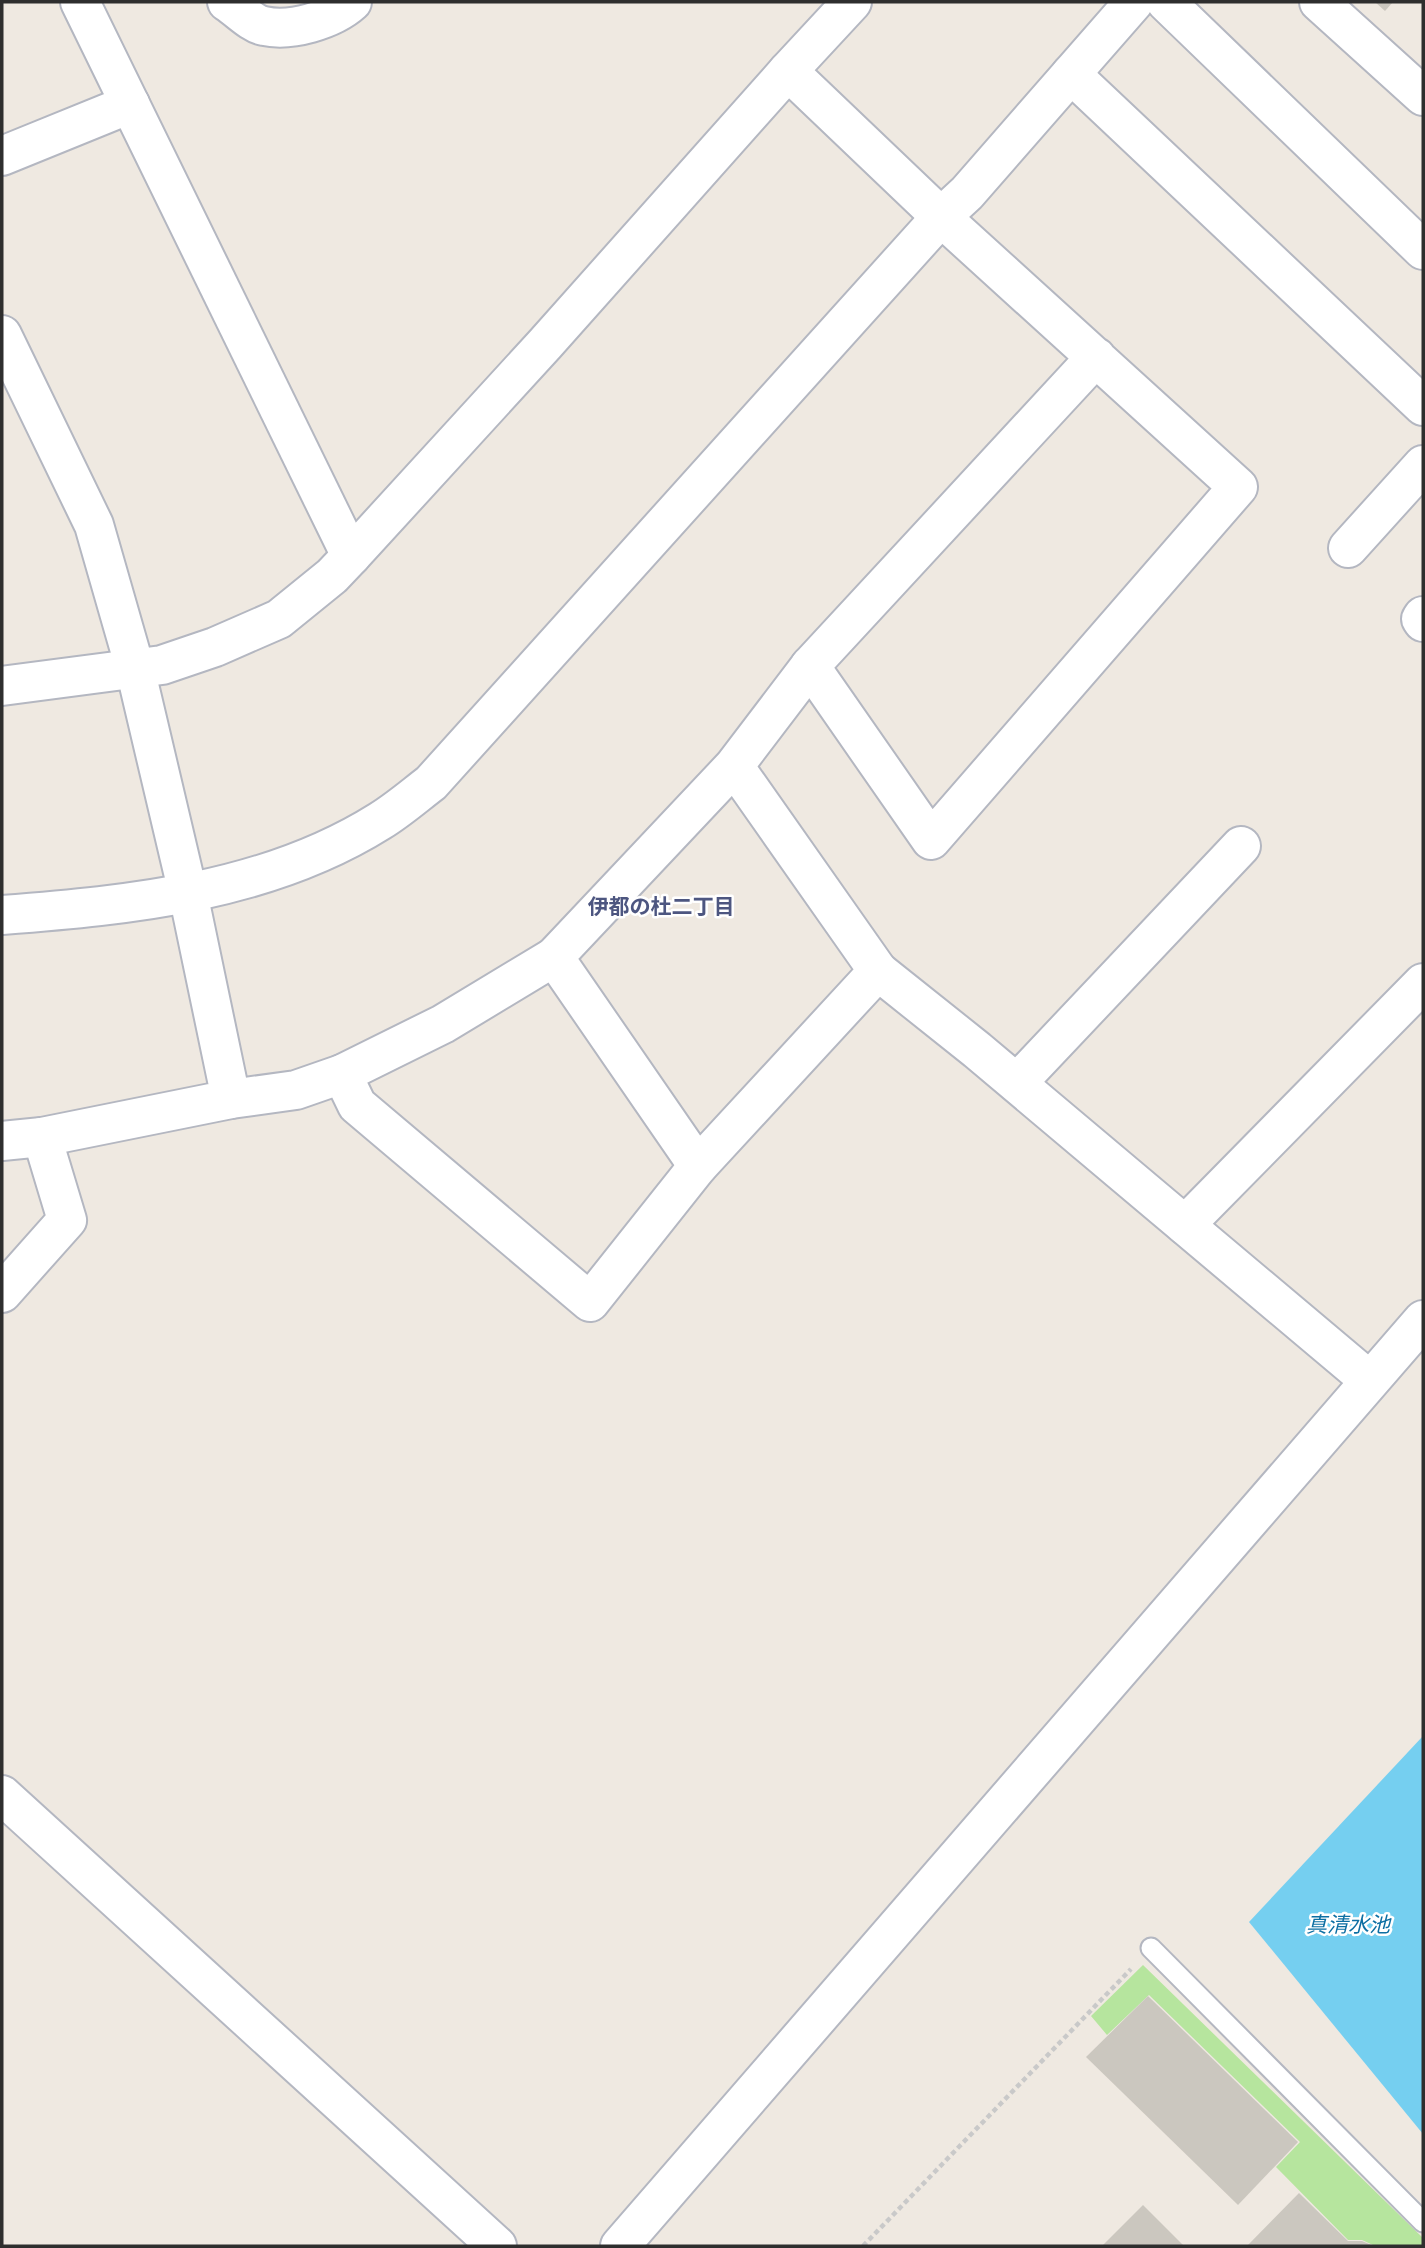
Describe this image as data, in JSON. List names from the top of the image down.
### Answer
{
  "districts": ["伊都の杜二丁目"],
  "water": ["真清水池"]
}
